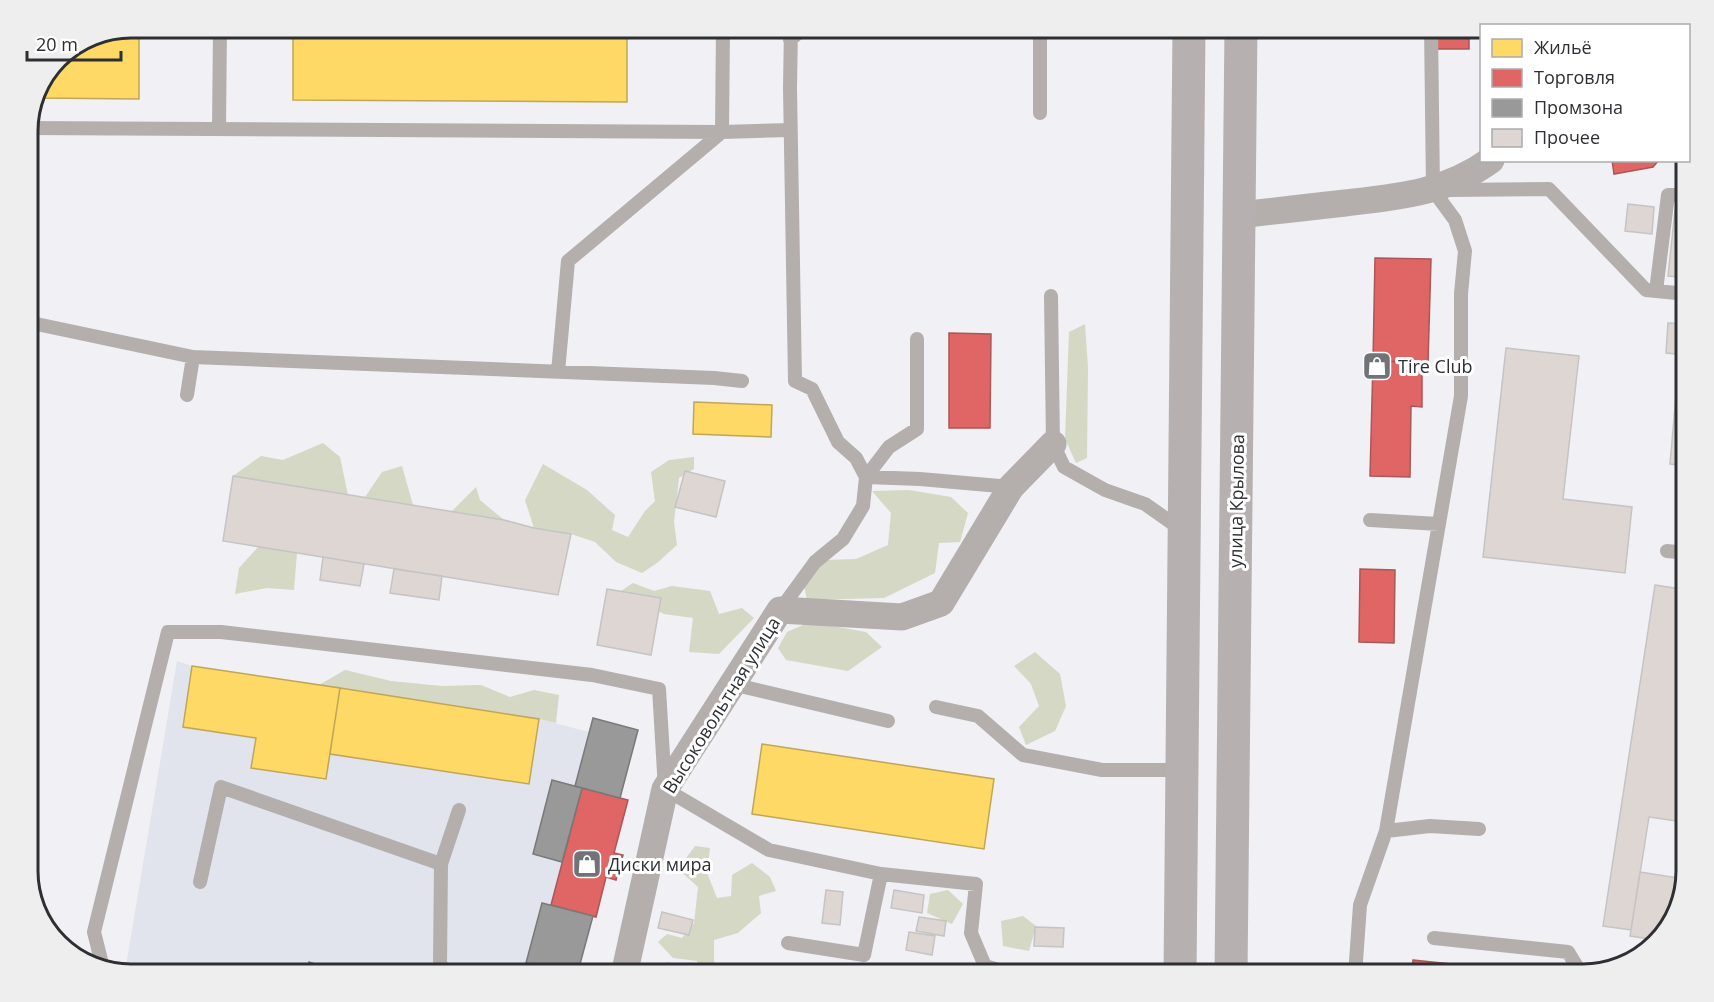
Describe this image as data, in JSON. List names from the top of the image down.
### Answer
{
  "streets": {
    "main road": ["улица Крылова"],
    "street": ["Высоковольтная улица"]
  },
  "places": {
    "shop": ["Tire Club", "Диски мира"]
  },
  "legend": [
    "Жильё",
    "Торговля",
    "Промзона",
    "Прочее"
  ],
  "scale_bar": "20 m"
}
